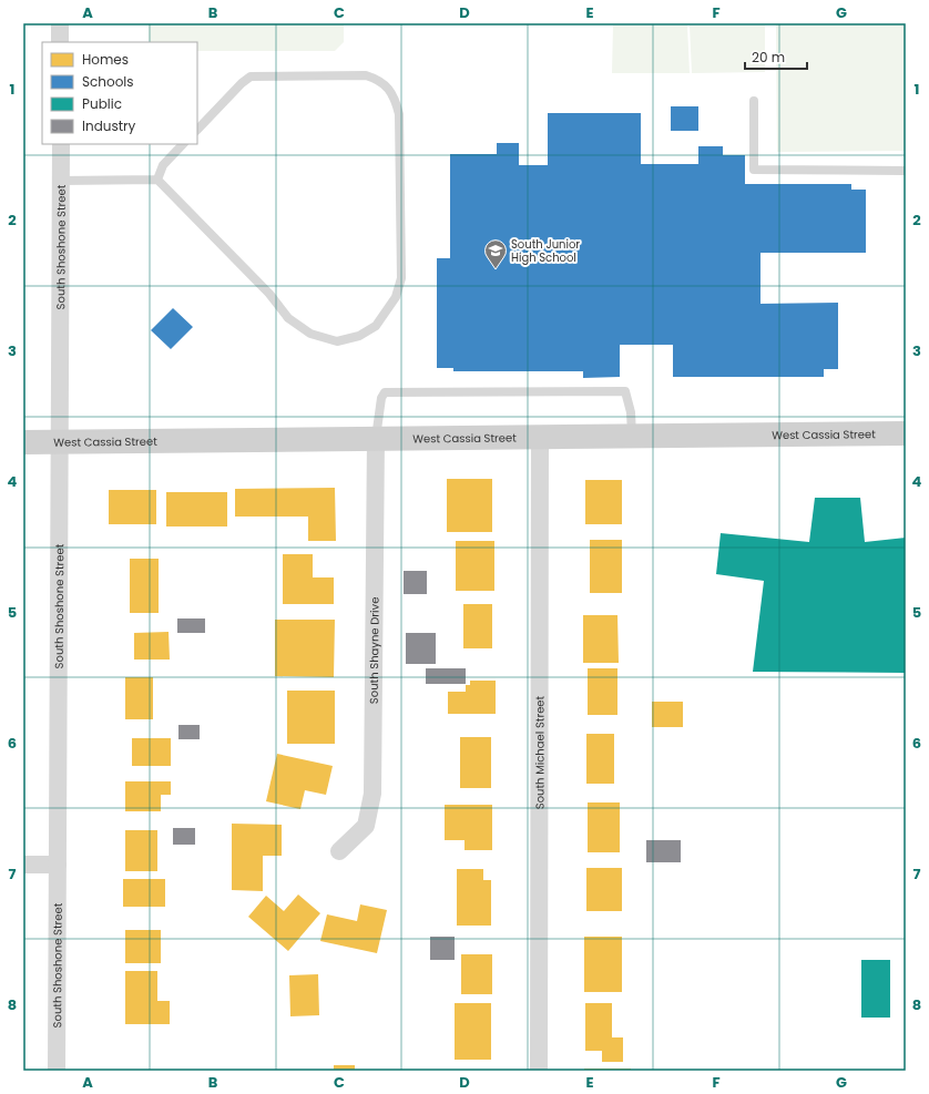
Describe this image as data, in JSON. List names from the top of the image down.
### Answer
{
  "streets": {
    "street": [
      "South Shoshone Street",
      "West Cassia Street",
      "South Shayne Drive",
      "South Michael Street"
    ]
  },
  "crossings": [
    ["South Shoshone Street", "West Cassia Street"],
    ["West Cassia Street", "South Shayne Drive"],
    ["West Cassia Street", "South Michael Street"]
  ],
  "places": {
    "school or university": ["South Junior High School"]
  },
  "legend": [
    "Homes",
    "Schools",
    "Public",
    "Industry"
  ],
  "scale_bar": "20 m",
  "grid": {
    "columns": [
      "A",
      "B",
      "C",
      "D",
      "E",
      "F",
      "G"
    ],
    "rows": [
      "1",
      "2",
      "3",
      "4",
      "5",
      "6",
      "7",
      "8"
    ]
  }
}
